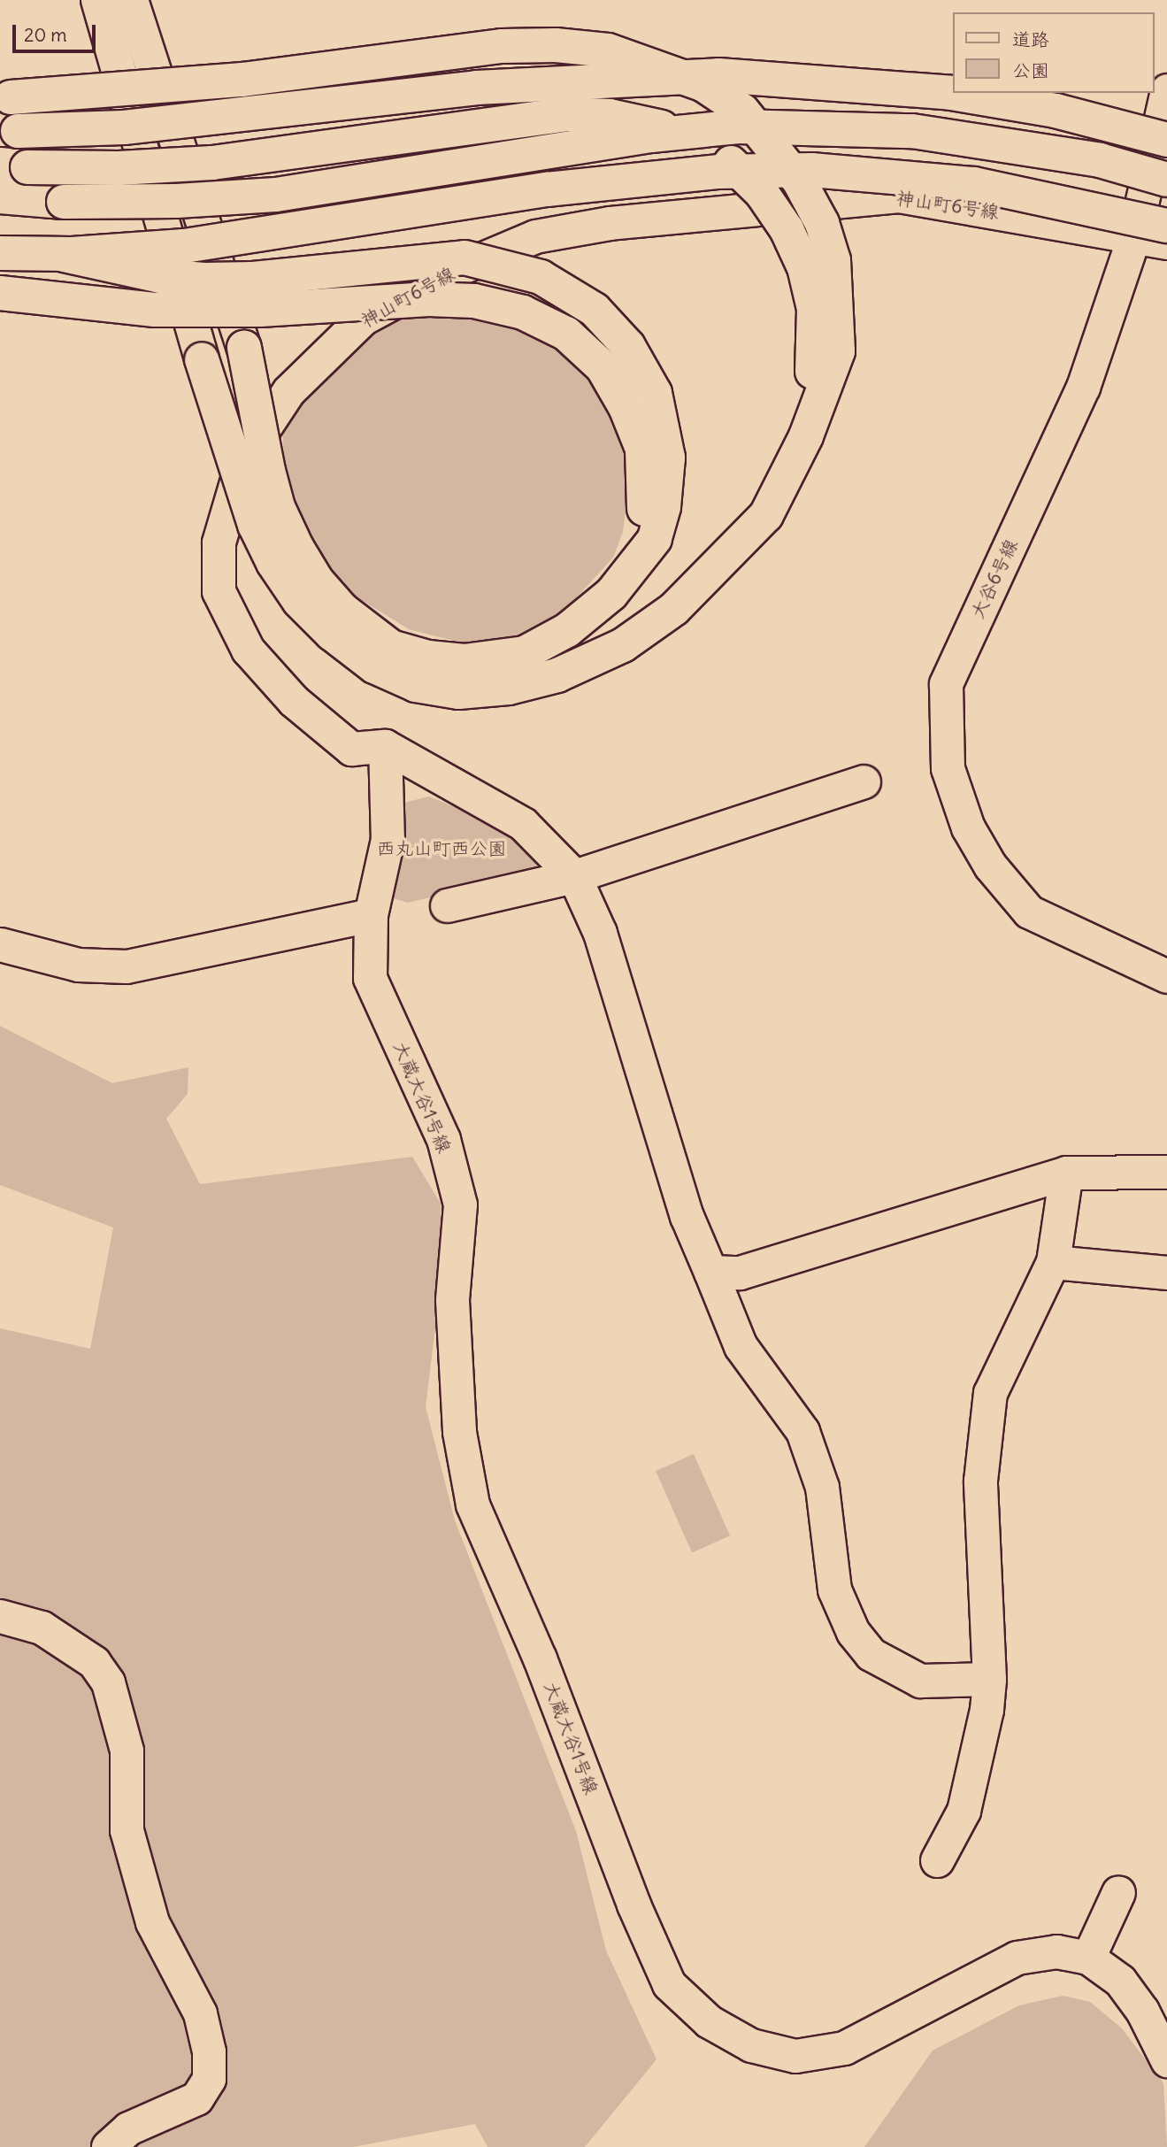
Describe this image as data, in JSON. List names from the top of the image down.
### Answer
{
  "streets": {
    "street": ["神山町6号線", "大谷6号線", "大蔵大谷1号線"]
  },
  "crossings": [
    ["神山町6号線", "大谷6号線"]
  ],
  "parks": ["西丸山町西公園"],
  "legend": ["道路", "公園"],
  "scale_bar": "20 m"
}
